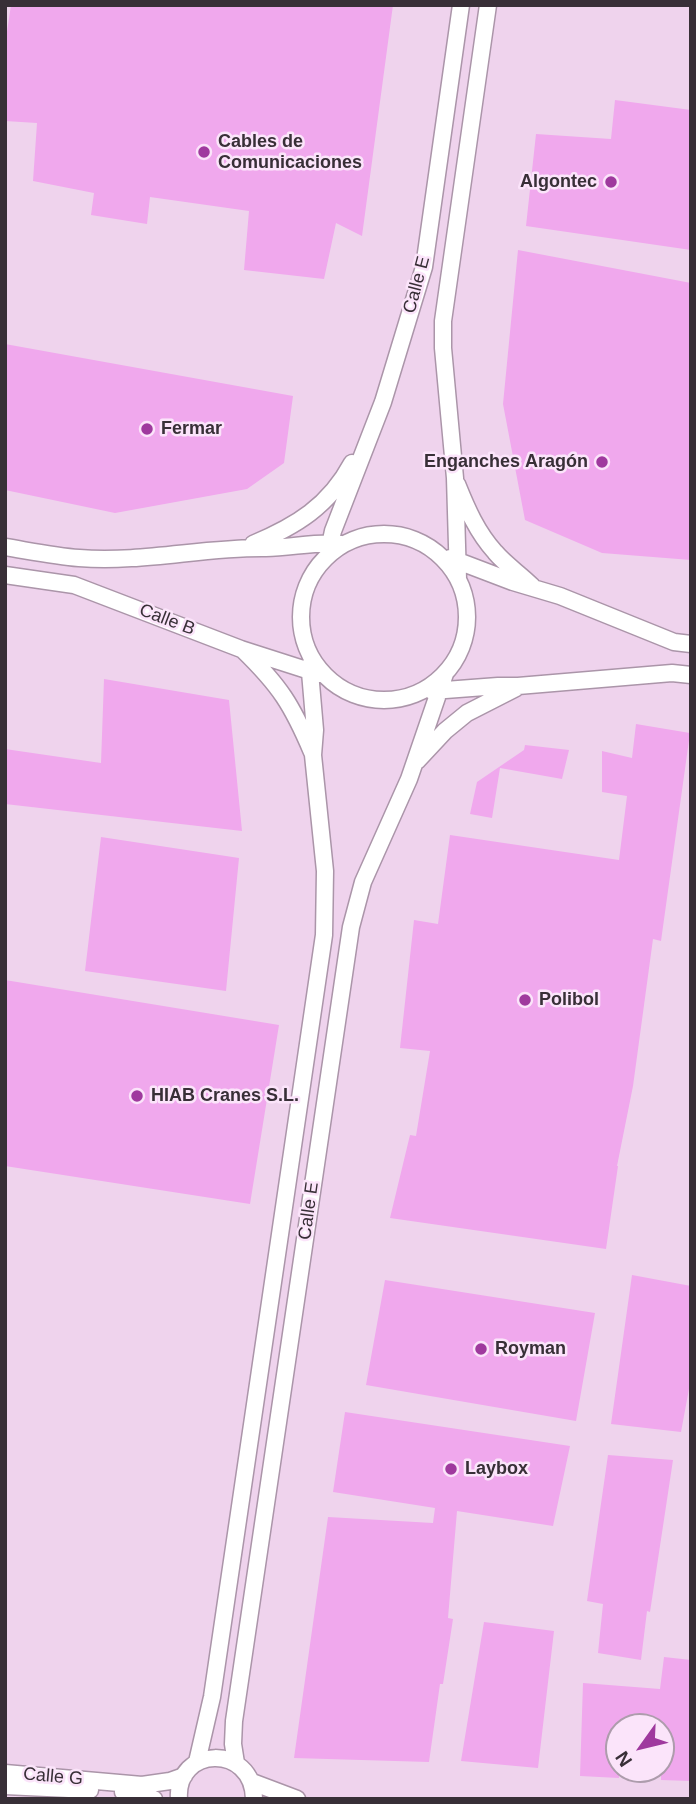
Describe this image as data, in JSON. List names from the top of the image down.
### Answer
{
  "streets": {
    "street": ["Calle E", "Calle B", "Calle G"]
  },
  "crossings": [
    ["Calle E", "Calle B"]
  ],
  "places": [
    "Cables de Comunicaciones",
    "Algontec",
    "Fermar",
    "Enganches Aragón",
    "Polibol",
    "HIAB Cranes S.L.",
    "Royman",
    "Laybox"
  ],
  "north": "bottom left"
}
